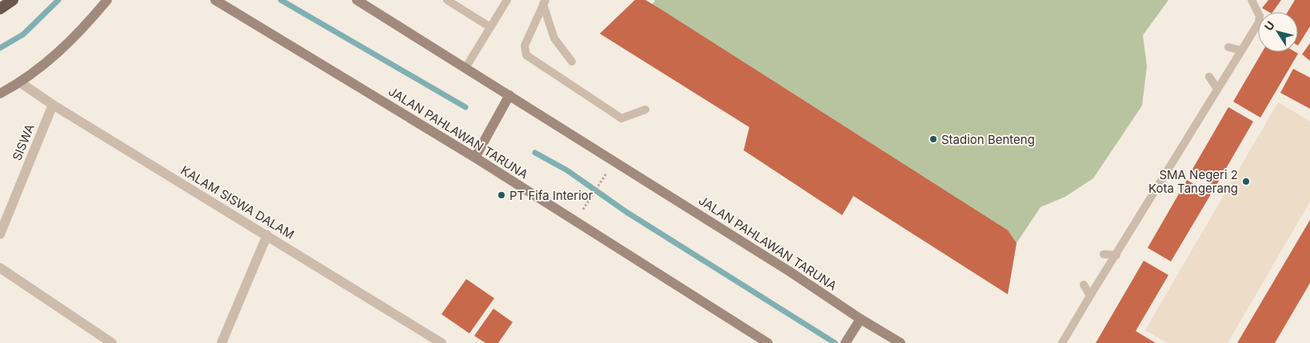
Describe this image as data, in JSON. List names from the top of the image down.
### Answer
{
  "streets": {
    "main road": ["JALAN PAHLAWAN TARUNA"],
    "street": ["SISWA", "KALAM SISWA DALAM"]
  },
  "crossings": [
    ["SISWA", "KALAM SISWA DALAM"]
  ],
  "places": ["Stadion Benteng", "SMA Negeri 2 Kota Tangerang", "PT Fifa Interior"],
  "north": "top left"
}
